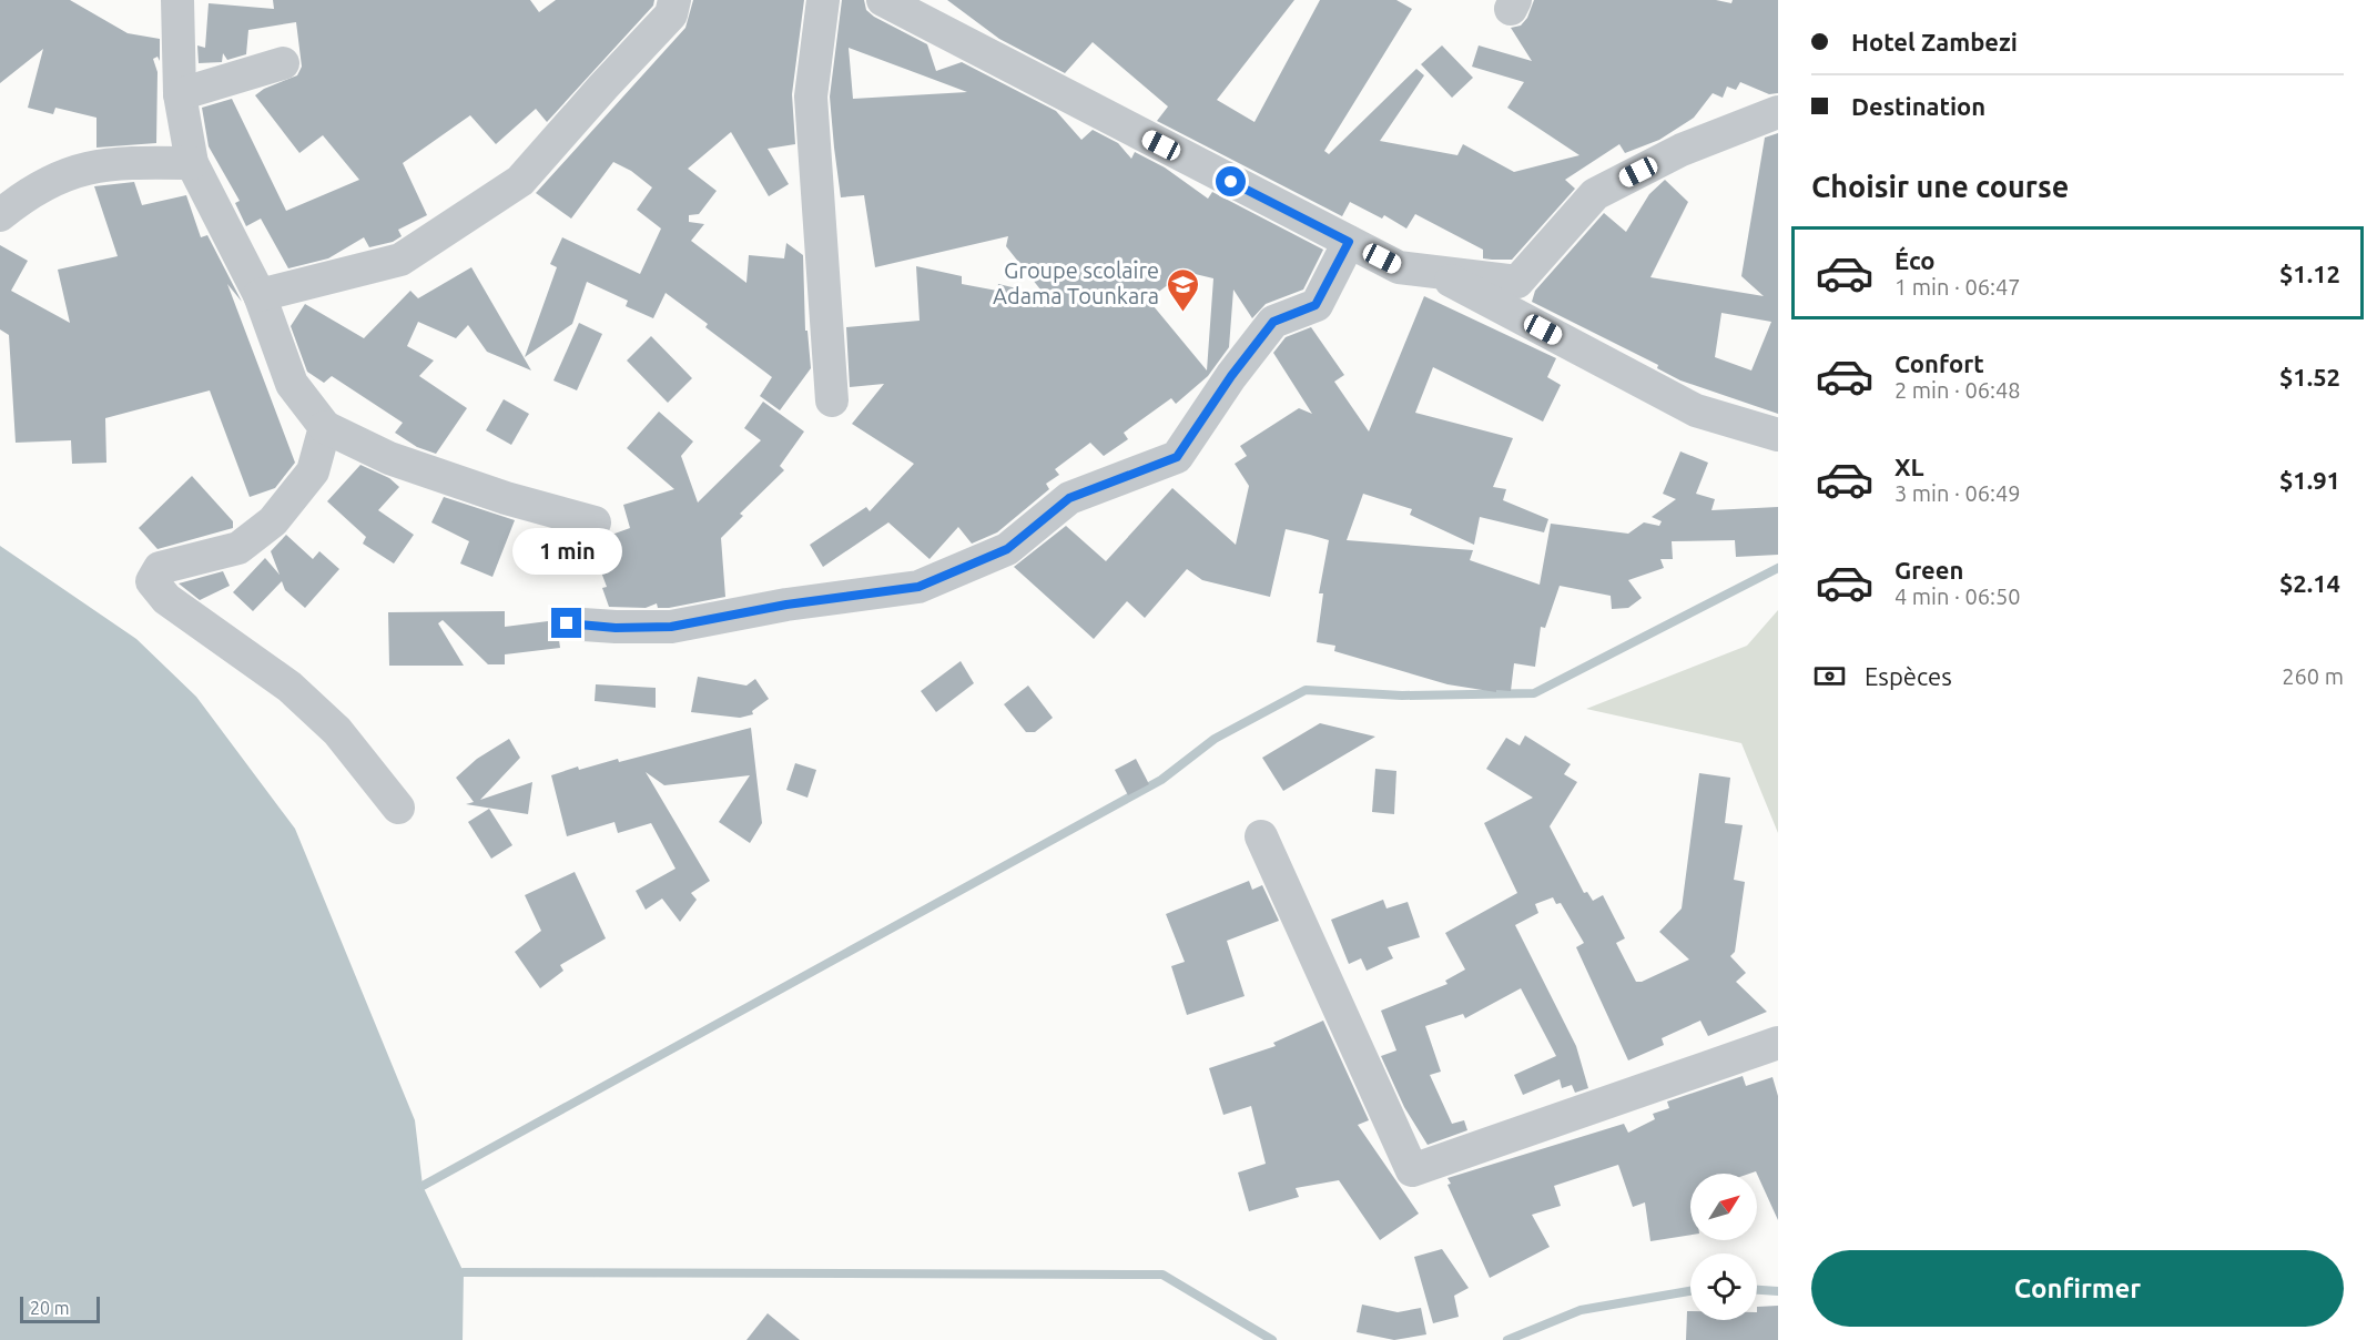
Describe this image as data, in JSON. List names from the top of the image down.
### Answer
{
  "places": {
    "school or university": ["Groupe scolaire Adama Tounkara"]
  },
  "scale_bar": "20 m",
  "north": "top right",
  "page": {
    "banner": ["Hotel Zambezi", "Destination"],
    "heading": "Choisir une course",
    "list": [
      {
        "name": "Éco",
        "note": "1 min · 06:47",
        "value": "$1.12"
      },
      {
        "name": "Confort",
        "note": "2 min · 06:48",
        "value": "$1.52"
      },
      {
        "name": "XL",
        "note": "3 min · 06:49",
        "value": "$1.91"
      },
      {
        "name": "Green",
        "note": "4 min · 06:50",
        "value": "$2.14"
      }
    ],
    "bubble": "1 min",
    "pay": ["Espèces", "260 m"],
    "buttons": "Confirmer",
    "scale": "20 m"
  }
}
